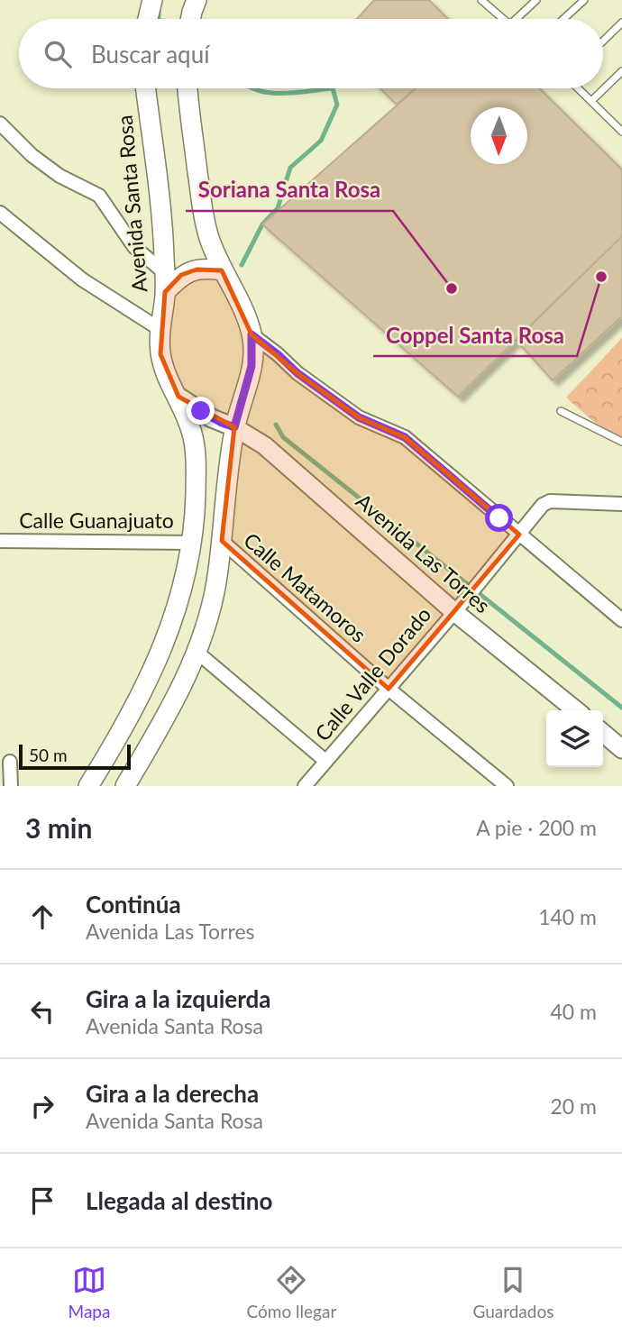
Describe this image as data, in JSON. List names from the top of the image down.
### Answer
{
  "streets": {
    "main road": ["Avenida Santa Rosa"],
    "street": [
      "Calle Guanajuato",
      "Avenida Las Torres",
      "Calle Matamoros",
      "Calle Valle Dorado"
    ]
  },
  "crossings": [
    ["Avenida Santa Rosa", "Calle Guanajuato"],
    ["Avenida Las Torres", "Calle Valle Dorado"],
    ["Calle Matamoros", "Calle Valle Dorado"]
  ],
  "places": ["Coppel Santa Rosa", "Soriana Santa Rosa"],
  "scale_bar": "50 m",
  "north": "bottom",
  "page": {
    "search": "Buscar aquí",
    "scale": "50 m",
    "heading": ["3 min", "A pie · 200 m"],
    "list": [
      ["Continúa", "Avenida Las Torres", "140 m"],
      ["Gira a la izquierda", "Avenida Santa Rosa", "40 m"],
      ["Gira a la derecha", "Avenida Santa Rosa", "20 m"],
      "Llegada al destino"
    ],
    "nav": ["Mapa", "Cómo llegar", "Guardados"]
  }
}
